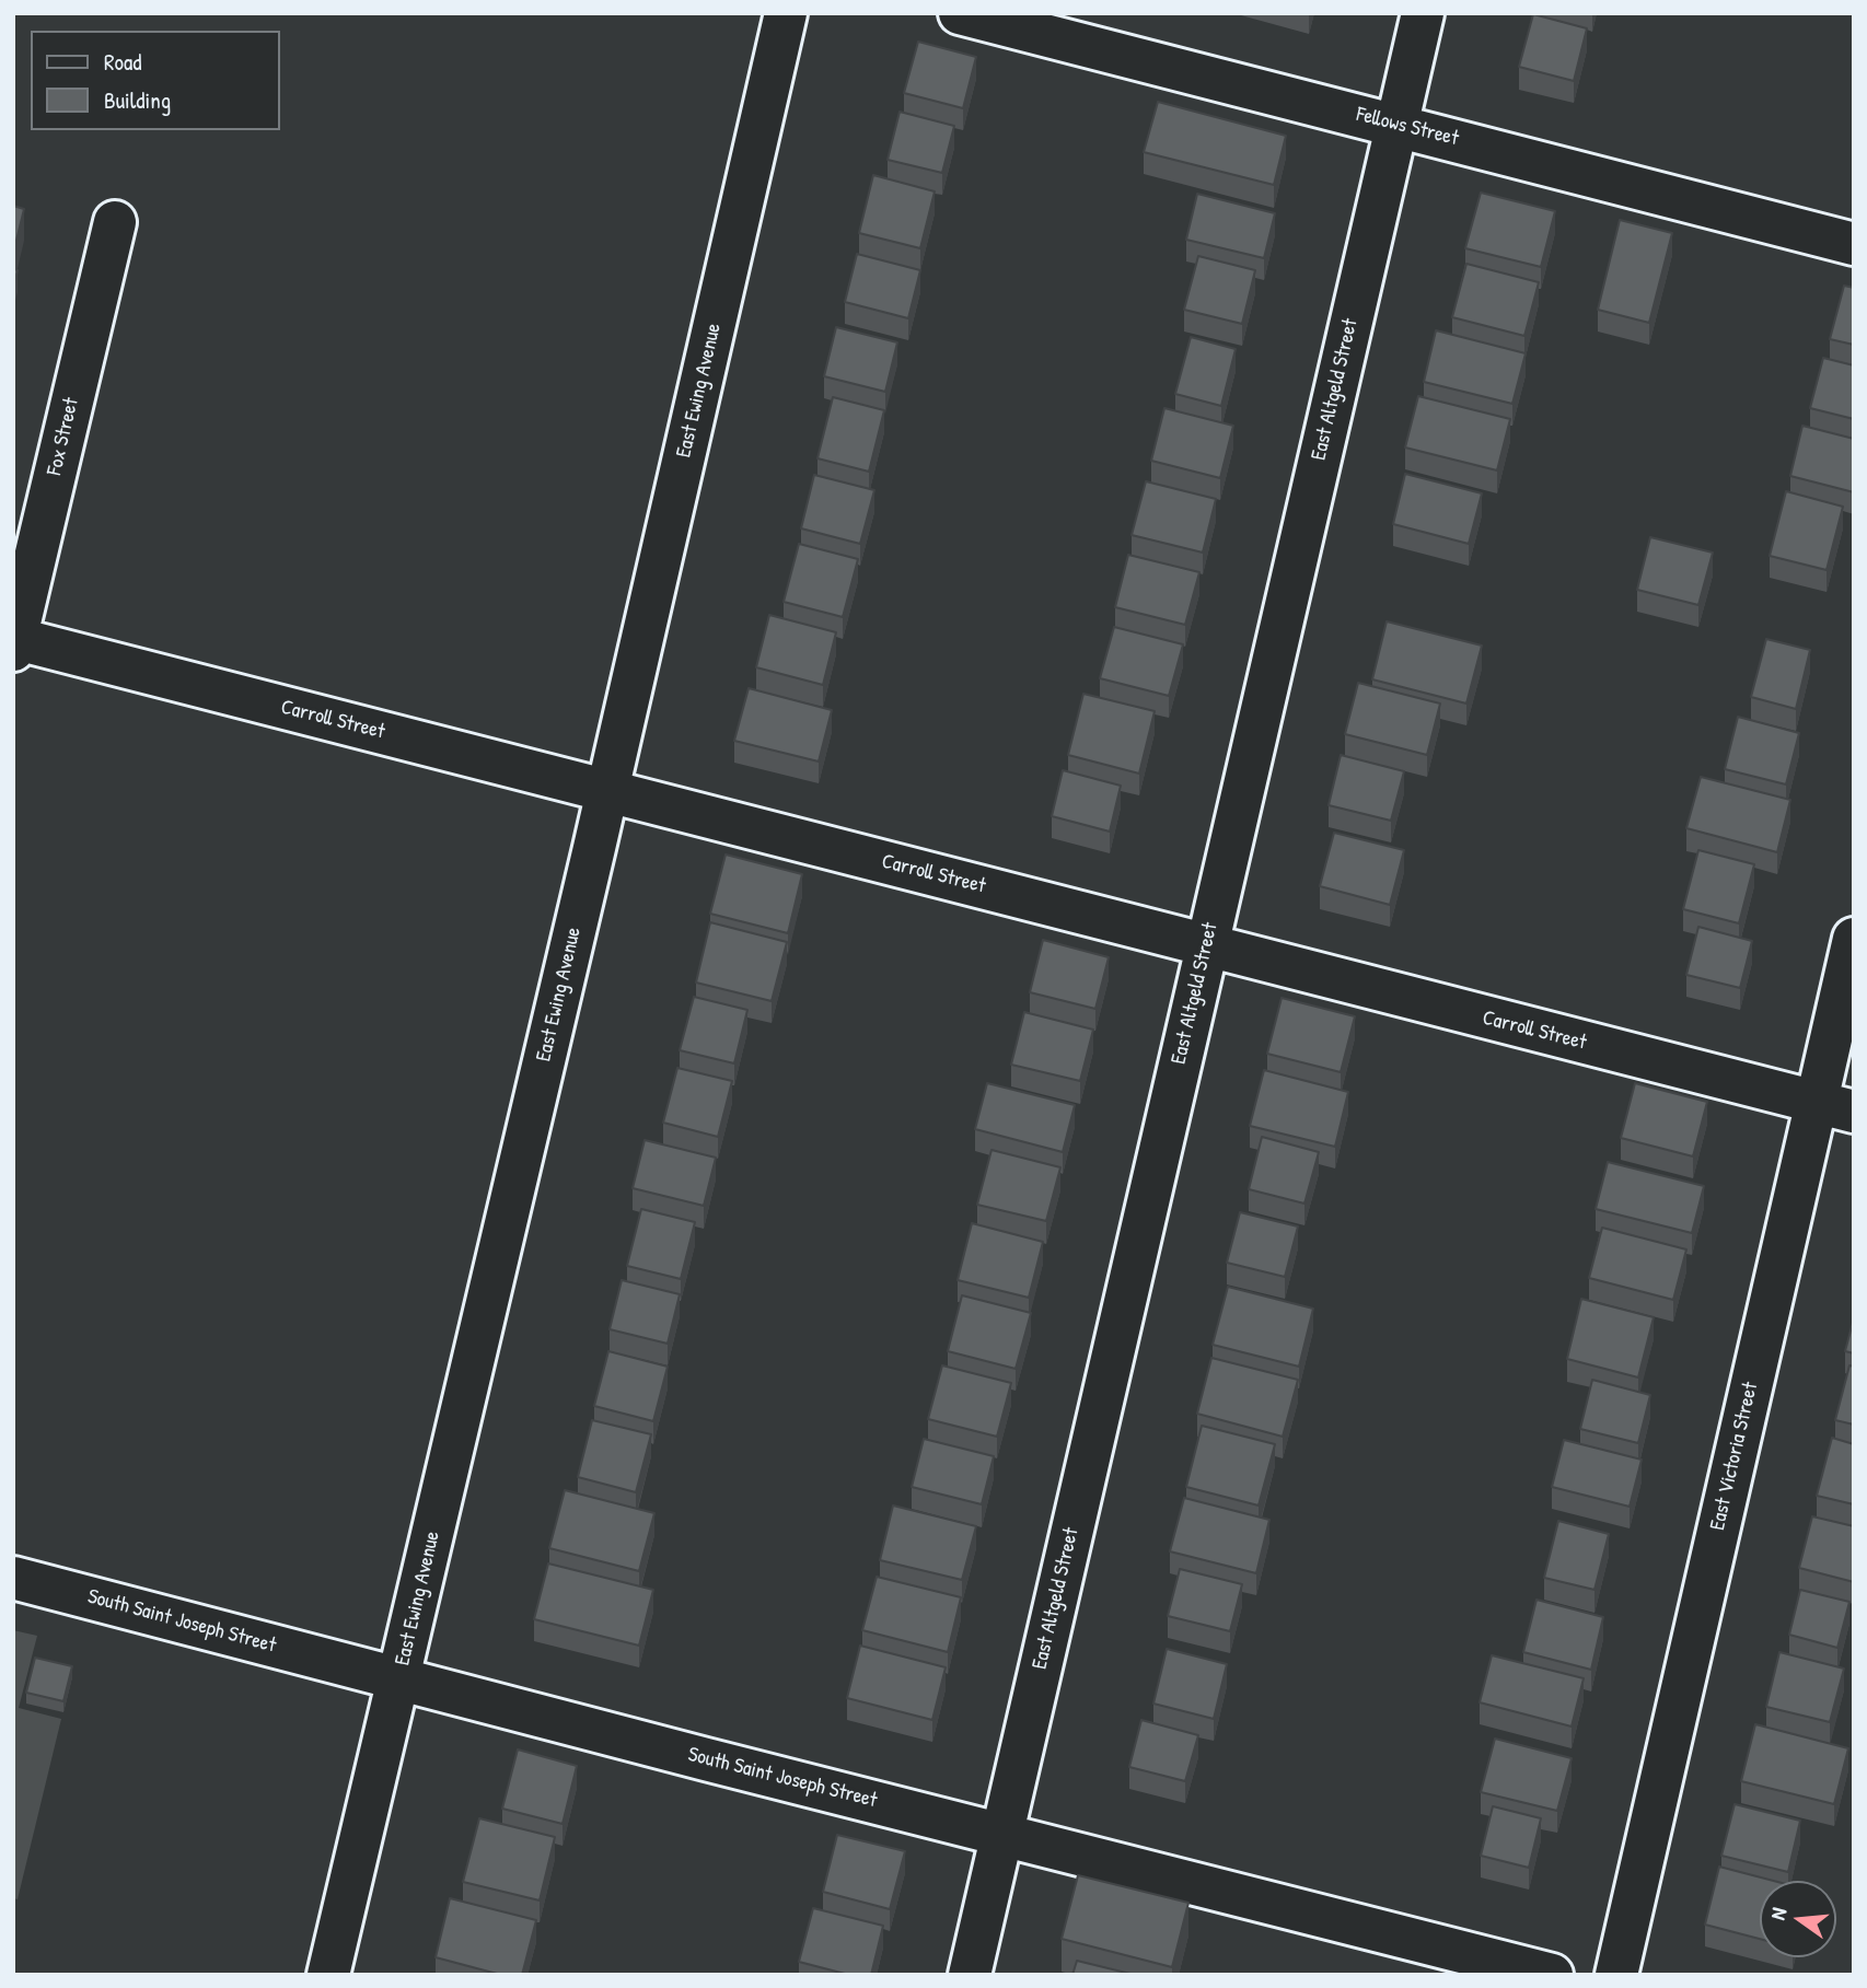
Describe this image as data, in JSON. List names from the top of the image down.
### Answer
{
  "streets": {
    "street": [
      "Fellows Street",
      "East Altgeld Street",
      "East Ewing Avenue",
      "Fox Street",
      "Carroll Street",
      "East Victoria Street",
      "South Saint Joseph Street"
    ]
  },
  "crossings": [
    ["Fellows Street", "East Altgeld Street"],
    ["East Altgeld Street", "Carroll Street"],
    ["East Altgeld Street", "South Saint Joseph Street"],
    ["East Ewing Avenue", "Carroll Street"],
    ["East Ewing Avenue", "South Saint Joseph Street"],
    ["Fox Street", "Carroll Street"],
    ["Carroll Street", "East Victoria Street"]
  ],
  "legend": ["Road", "Building"],
  "north": "left"
}
